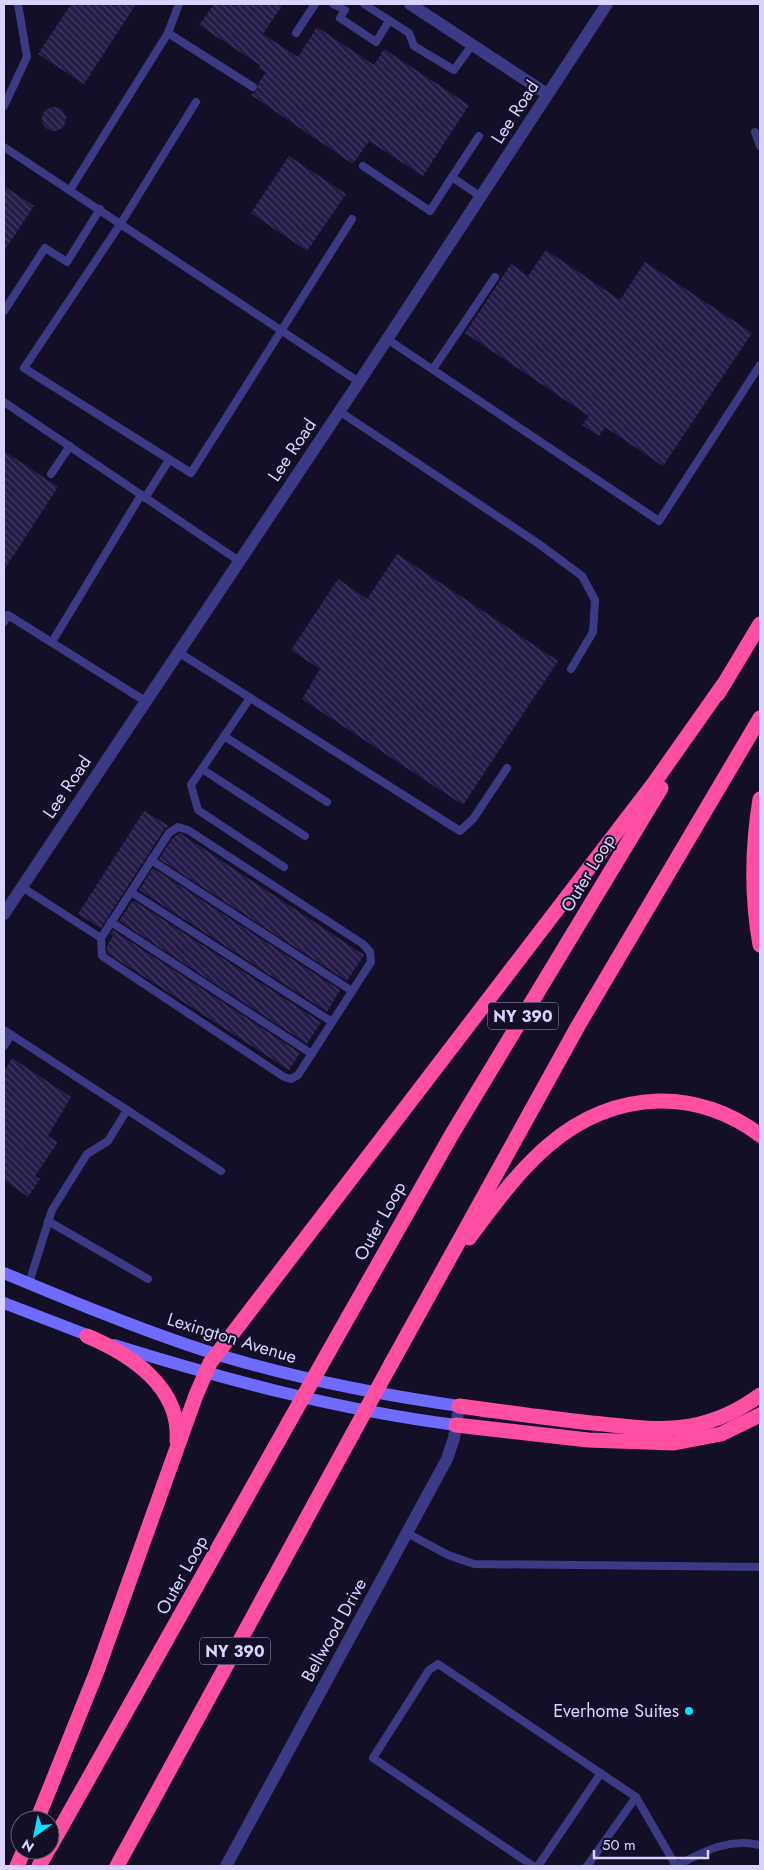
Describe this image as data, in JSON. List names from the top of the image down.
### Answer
{
  "streets": {
    "highway": ["Outer Loop", "NY 390"],
    "main road": ["Lexington Avenue"],
    "street": ["Lee Road", "Bellwood Drive"]
  },
  "crossings": [
    ["Lexington Avenue", "Bellwood Drive"]
  ],
  "places": ["Everhome Suites"],
  "scale_bar": "50 m",
  "north": "bottom left"
}
